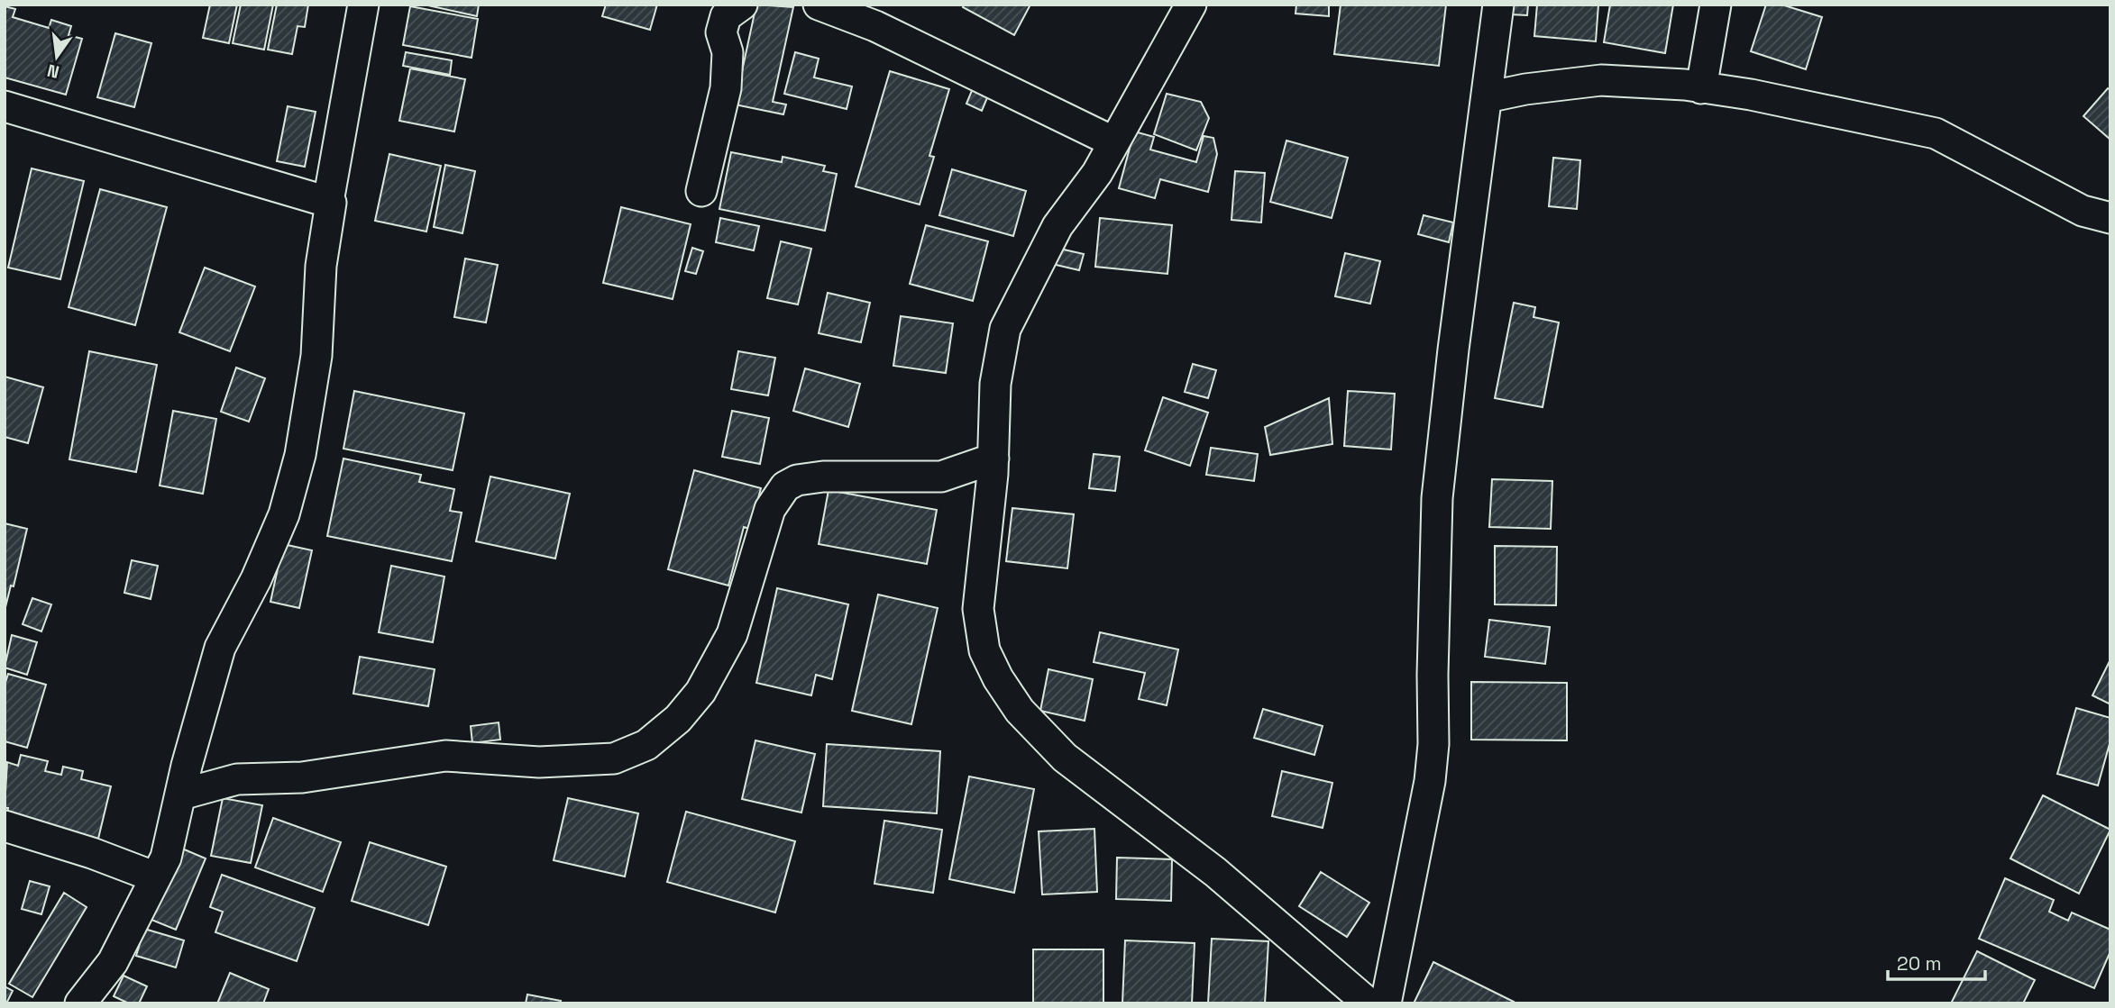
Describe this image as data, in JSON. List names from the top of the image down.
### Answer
{
  "scale_bar": "20 m",
  "north": "bottom"
}
